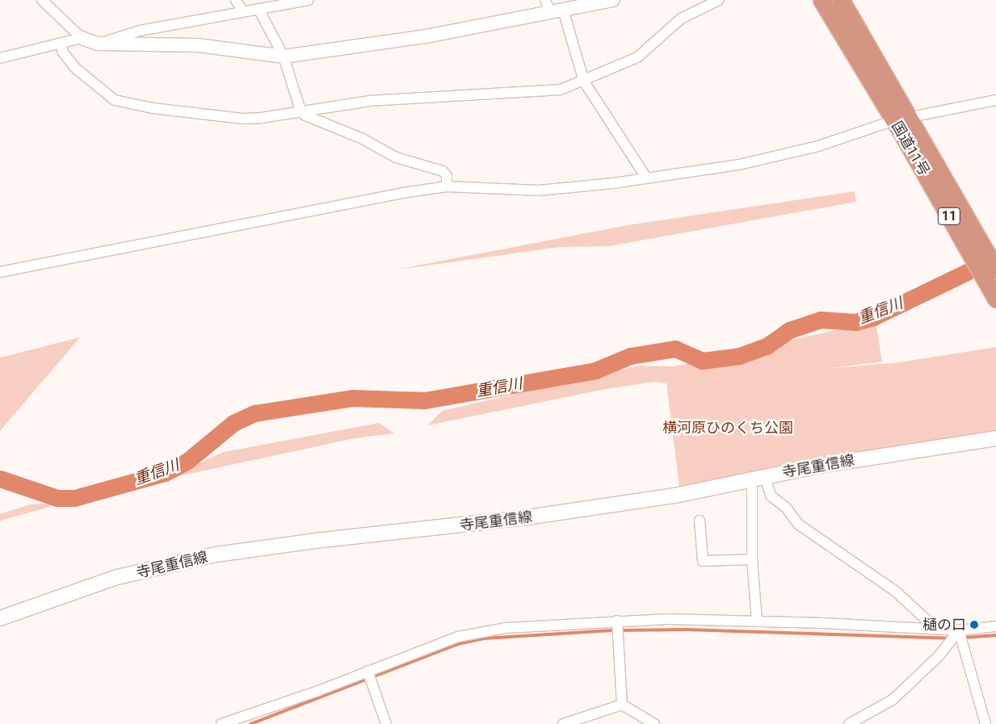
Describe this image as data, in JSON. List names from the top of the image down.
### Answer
{
  "streets": {
    "highway": ["国道11号", "11"],
    "main road": ["寺尾重信線"]
  },
  "water": ["重信川"],
  "parks": ["横河原ひのくち公園"],
  "places": ["樋の口"]
}
